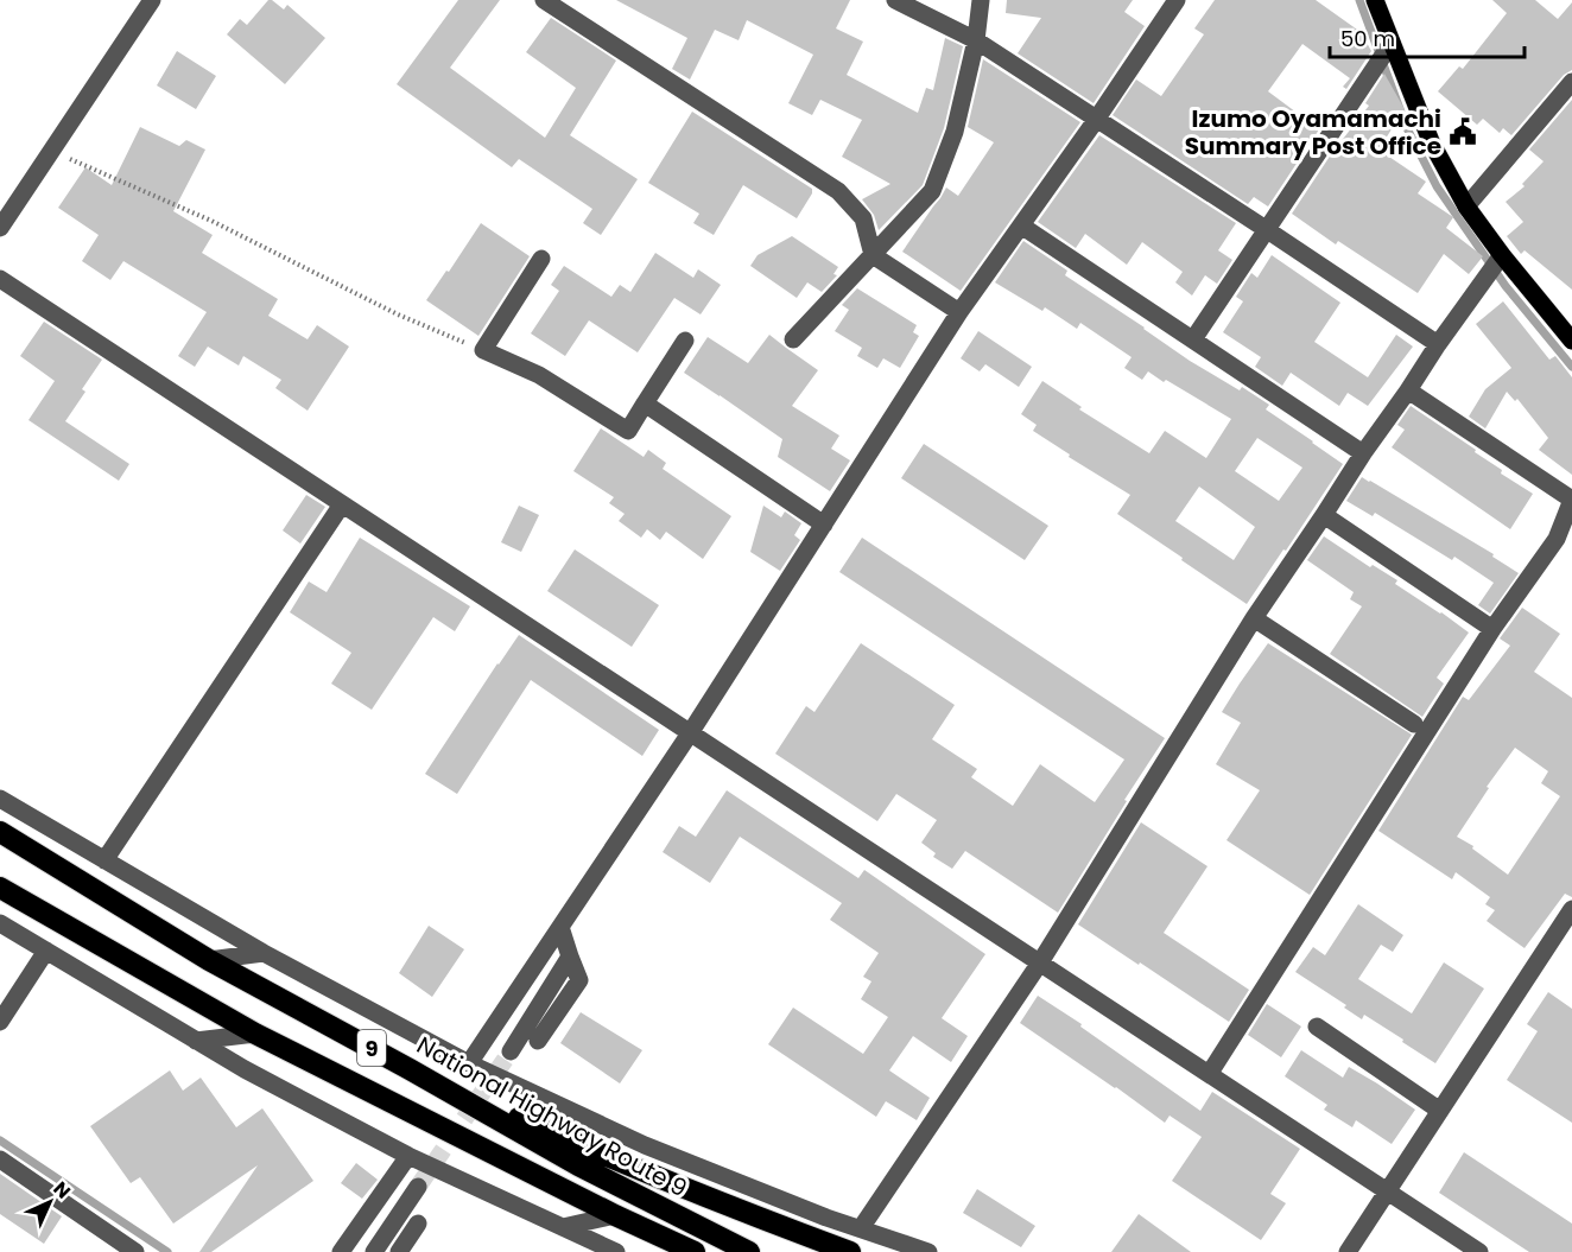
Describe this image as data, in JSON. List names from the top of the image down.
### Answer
{
  "streets": {
    "highway": ["9", "National Highway Route 9"]
  },
  "crossings": [
    ["9", "National Highway Route 9"]
  ],
  "places": {
    "public building": ["Izumo Oyamamachi Summary Post Office"]
  },
  "scale_bar": "50 m",
  "north": "top right"
}
